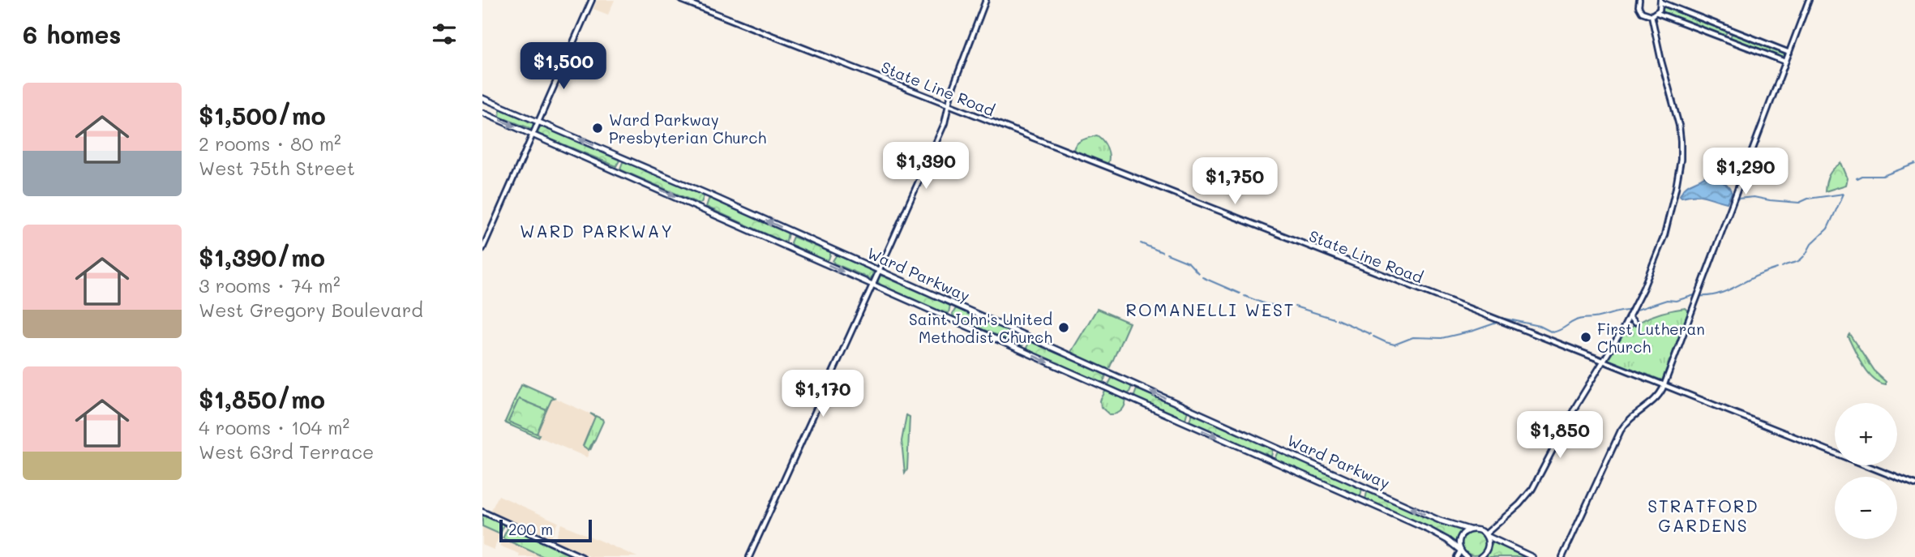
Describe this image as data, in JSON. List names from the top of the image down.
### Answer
{
  "streets": {
    "main road": ["State Line Road", "Ward Parkway"]
  },
  "districts": ["WARD PARKWAY", "ROMANELLI WEST", "STRATFORD GARDENS"],
  "places": ["Ward Parkway Presbyterian Church", "Saint John's United Methodist Church", "First Lutheran Church"],
  "scale_bar": "200 m",
  "page": {
    "heading": "6 homes",
    "price": [
      "$1,500",
      "$1,390",
      "$1,290",
      "$1,750",
      "$1,170",
      "$1,850"
    ],
    "list": [
      {
        "name": "$1,500/mo",
        "note": "2 rooms · 80 m² · West 75th Street"
      },
      {
        "name": "$1,390/mo",
        "note": "3 rooms · 74 m² · West Gregory Boulevard"
      },
      {
        "name": "$1,850/mo",
        "note": "4 rooms · 104 m² · West 63rd Terrace"
      }
    ],
    "map_buttons": ["+", "−"],
    "scale": "200 m"
  }
}
